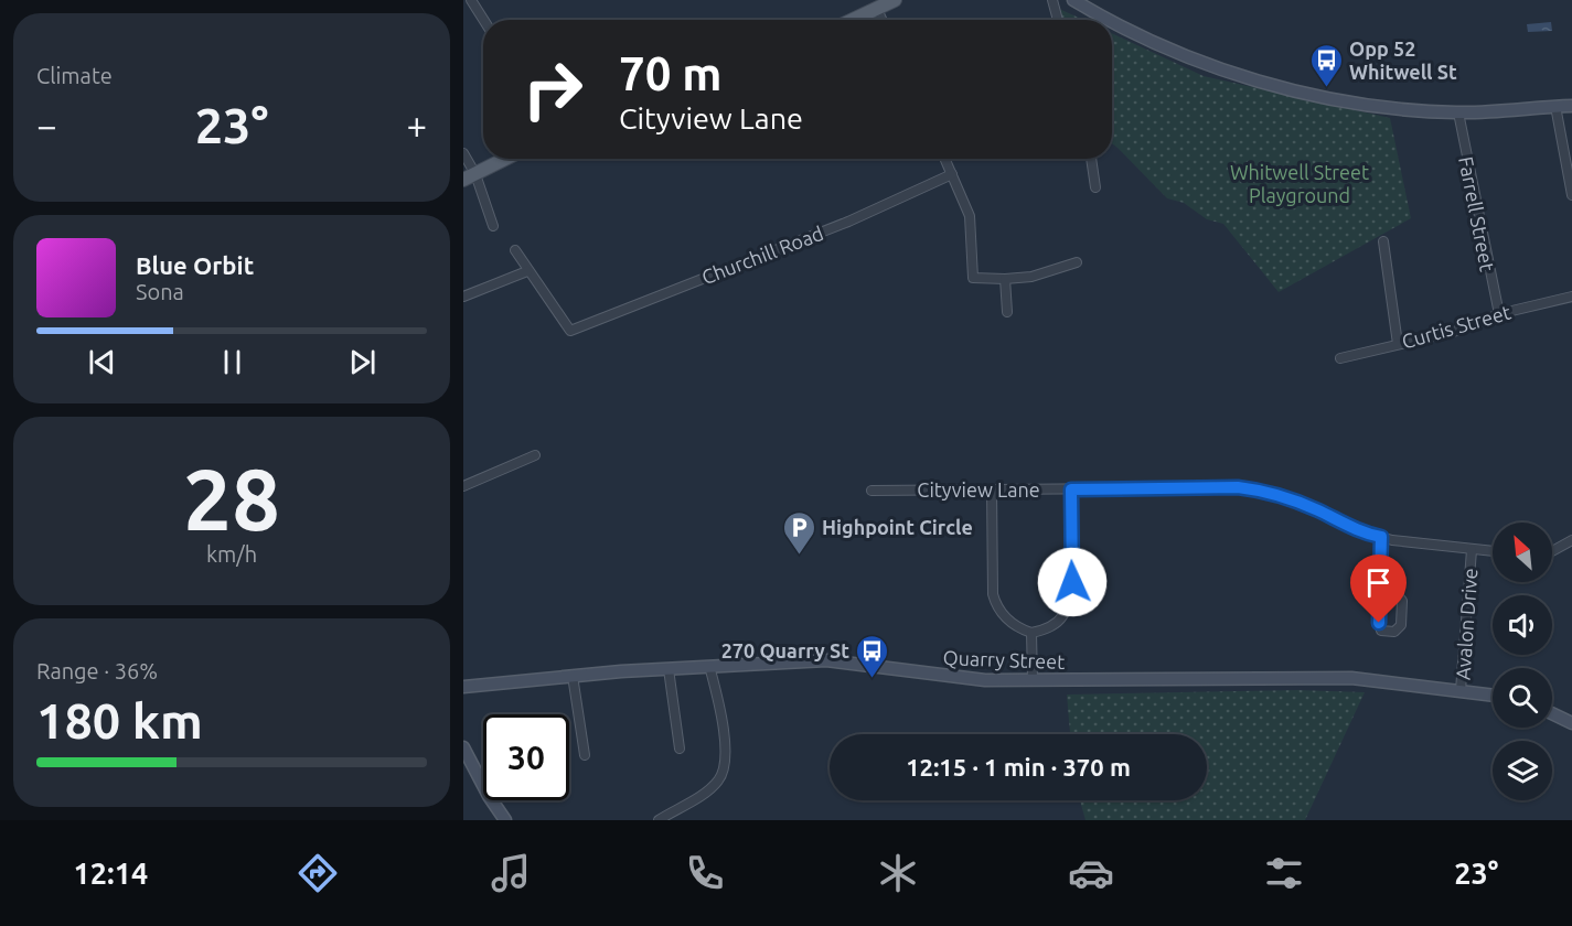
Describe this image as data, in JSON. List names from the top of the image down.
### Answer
{
  "streets": {
    "main road": ["Quarry Street"],
    "street": [
      "Farrell Street",
      "Churchill Road",
      "Curtis Street",
      "Cityview Lane",
      "Avalon Drive"
    ]
  },
  "crossings": [
    ["Farrell Street", "Curtis Street"],
    ["Cityview Lane", "Avalon Drive"],
    ["Avalon Drive", "Quarry Street"]
  ],
  "parks": ["Whitwell Street Playground"],
  "places": {
    "bus stop": ["Opp 52 Whitwell St", "270 Quarry St"],
    "parking": ["Highpoint Circle"]
  },
  "north": "top left",
  "page": {
    "tile": [
      "Climate",
      ["28", "km/h"],
      ["Range · 36%", "180 km"]
    ],
    "turn": ["70 m", "Cityview Lane"],
    "heat": ["−", "23°", "+"],
    "song": ["Blue Orbit", "Sona"],
    "limit": "30",
    "trip": "12:15 · 1 min · 370 m",
    "tabs": ["12:14", "23°"]
  }
}
